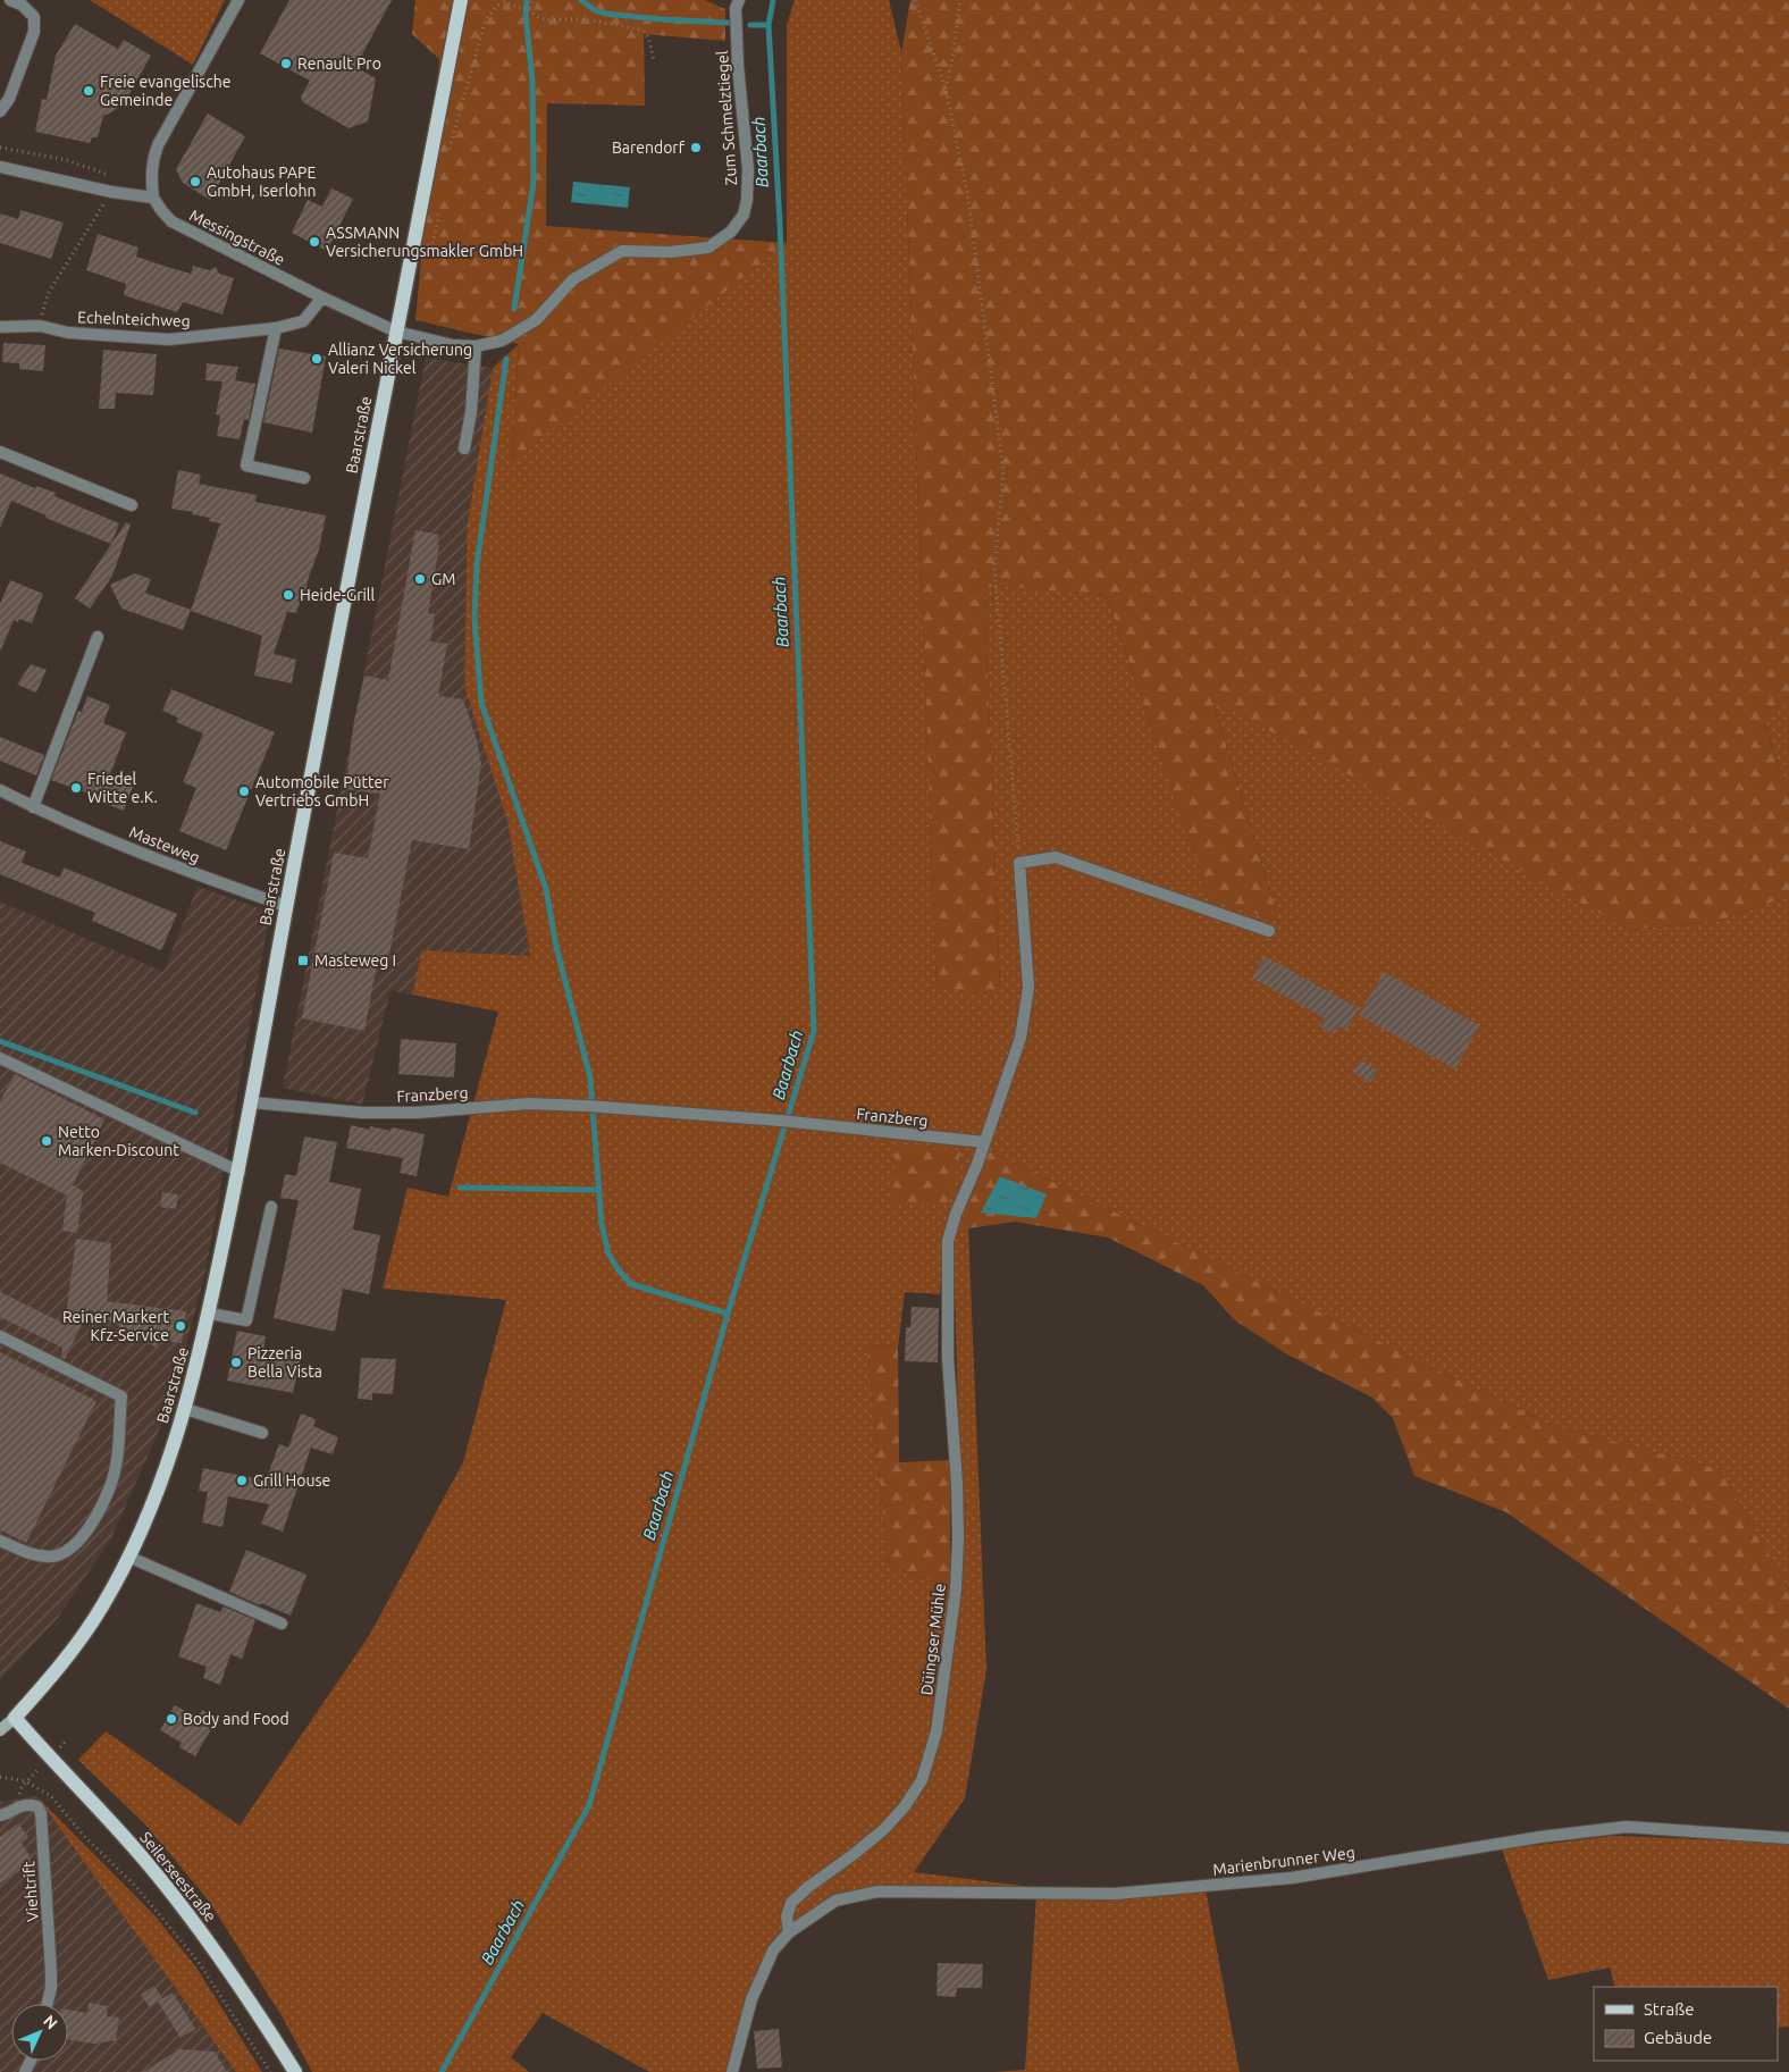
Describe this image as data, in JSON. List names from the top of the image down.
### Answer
{
  "streets": {
    "main road": ["Baarstraße", "Seilerseestraße"],
    "street": [
      "Zum Schmelztiegel",
      "Messingstraße",
      "Echelnteichweg",
      "Masteweg",
      "Franzberg",
      "Düingser Mühle",
      "Marienbrunner Weg",
      "Viehtrift"
    ]
  },
  "crossings": [
    ["Zum Schmelztiegel", "Messingstraße"],
    ["Zum Schmelztiegel", "Baarstraße"],
    ["Messingstraße", "Echelnteichweg"],
    ["Messingstraße", "Baarstraße"],
    ["Baarstraße", "Masteweg"],
    ["Baarstraße", "Franzberg"],
    ["Baarstraße", "Seilerseestraße"],
    ["Franzberg", "Düingser Mühle"],
    ["Düingser Mühle", "Marienbrunner Weg"]
  ],
  "water": ["Baarbach"],
  "places": {
    "other": [
      "Renault Pro",
      "Freie evangelische Gemeinde",
      "Barendorf",
      "Autohaus PAPE GmbH, Iserlohn",
      "ASSMANN Versicherungsmakler GmbH",
      "Allianz Versicherung Valeri Nickel",
      "GM",
      "Heide-Grill",
      "Friedel Witte e.K.",
      "Automobile Pütter Vertriebs GmbH",
      "Netto Marken-Discount",
      "Reiner Markert Kfz-Service",
      "Pizzeria Bella Vista",
      "Grill House",
      "Body and Food"
    ],
    "transit": ["Masteweg I"]
  },
  "legend": ["Straße", "Gebäude"],
  "north": "top right"
}
